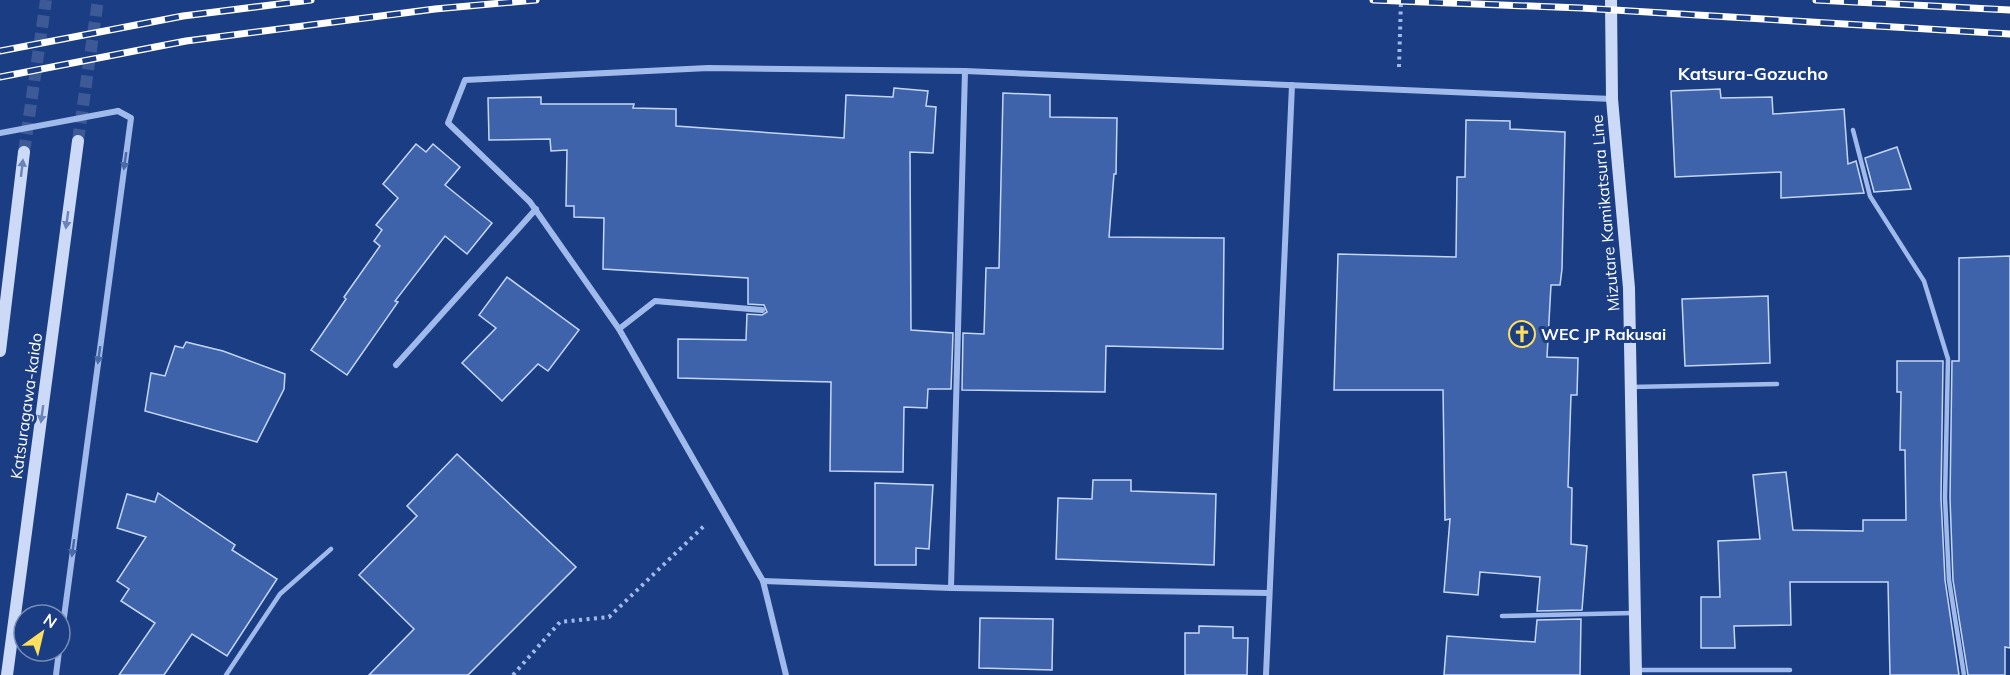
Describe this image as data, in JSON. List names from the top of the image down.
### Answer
{
  "streets": {
    "street": ["Mizutare Kamikatsura Line", "Katsuragawa-kaido"]
  },
  "districts": ["Katsura-Gozucho"],
  "places": {
    "church": ["WEC JP Rakusai"]
  },
  "north": "top right"
}
